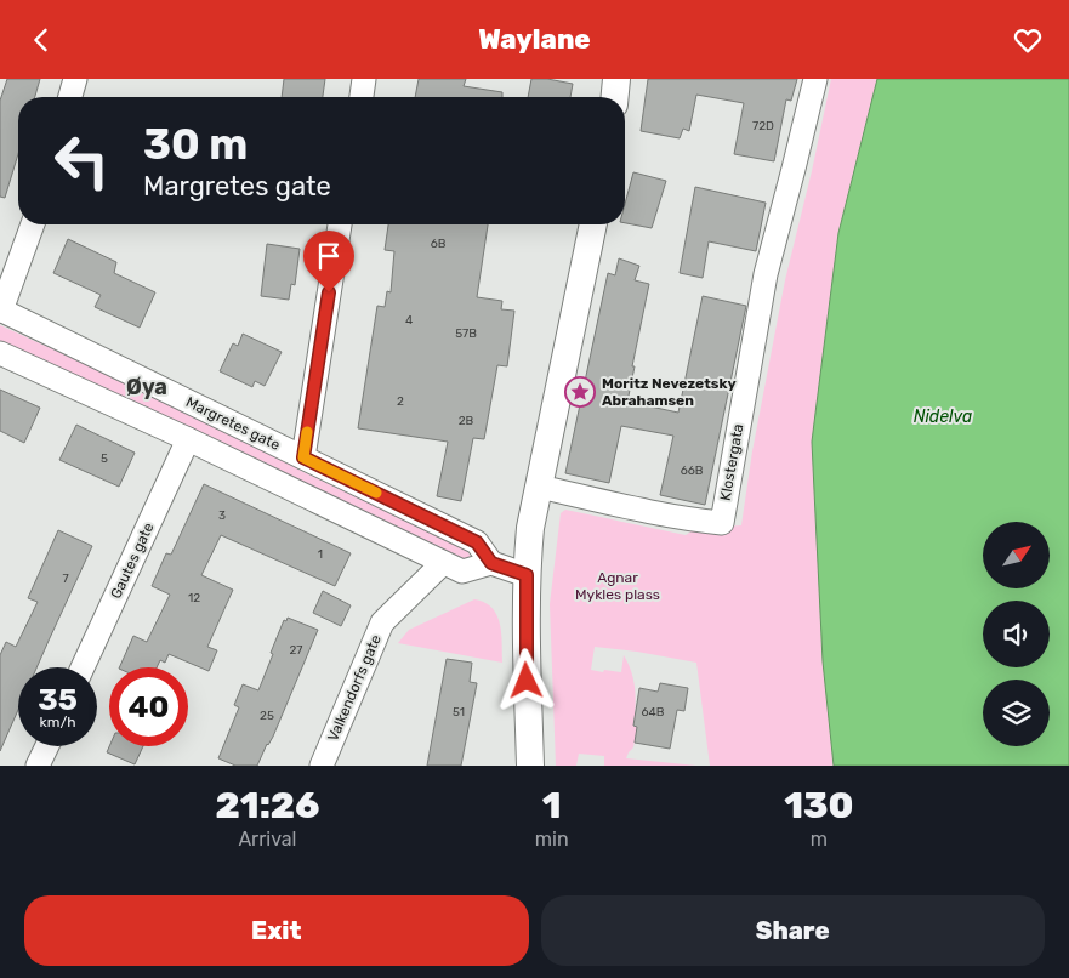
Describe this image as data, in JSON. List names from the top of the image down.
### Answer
{
  "streets": {
    "street": [
      "Margretes gate",
      "Klostergata",
      "Gautes gate",
      "Valkendorfs gate"
    ]
  },
  "districts": ["Øya"],
  "water": ["Nidelva"],
  "parks": ["Agnar Mykles plass"],
  "places": {
    "place": ["Moritz Nevezetsky Abrahamsen"]
  },
  "house_numbers": [
    "72D",
    "6B",
    "4",
    "57B",
    "2",
    "2B",
    "5",
    "66B",
    "3",
    "1",
    "7",
    "12",
    "27",
    "51",
    "64B",
    "25"
  ],
  "north": "top right",
  "page": {
    "header": "Waylane",
    "turn": ["30 m", "Margretes gate"],
    "speed": "35 km/h",
    "limit": "40",
    "eta": [
      "21:26",
      "Arrival",
      "1",
      "min",
      "130",
      "m"
    ],
    "buttons": ["Exit", "Share"]
  }
}
